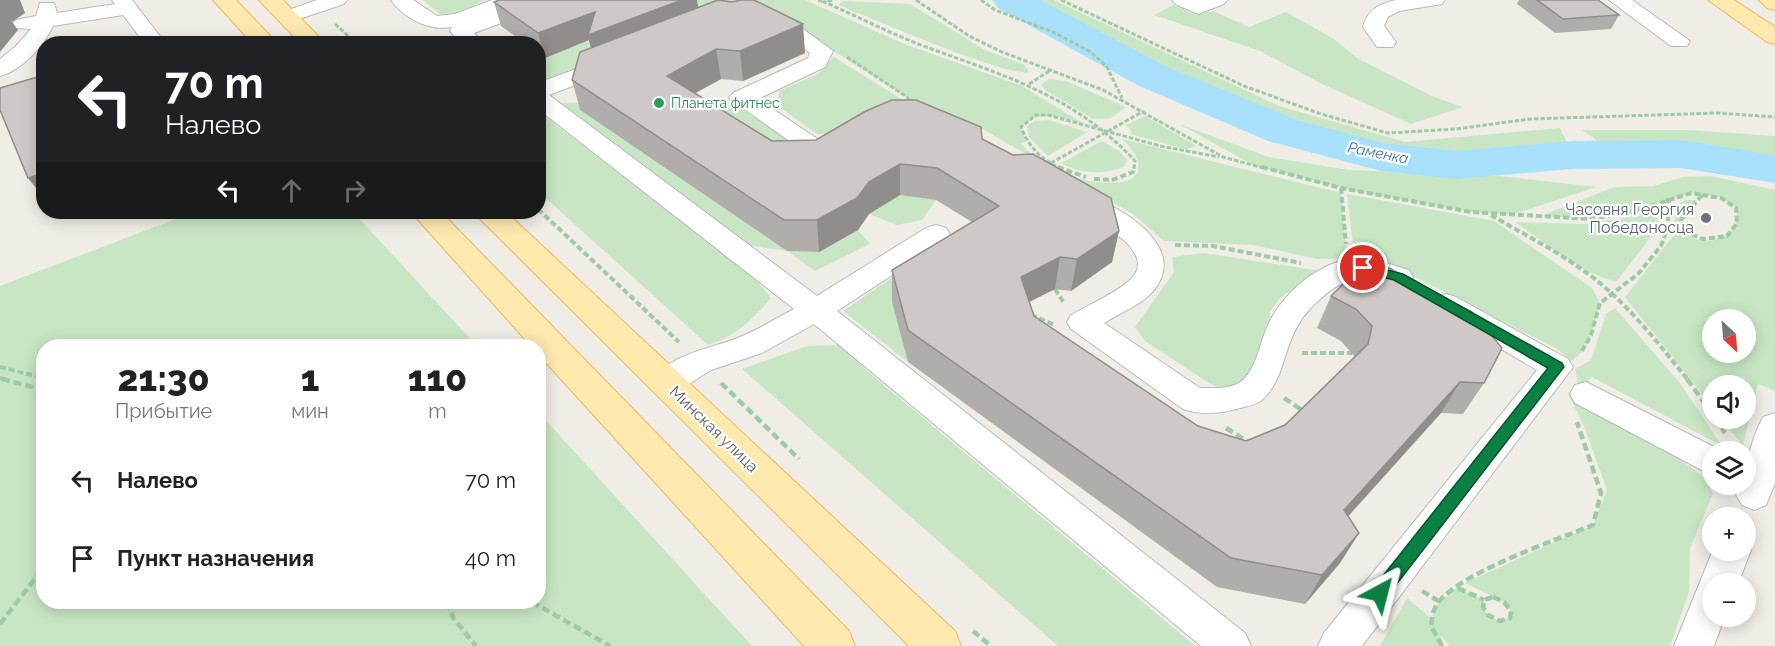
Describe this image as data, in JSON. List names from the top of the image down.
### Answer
{
  "streets": {
    "main road": ["Минская улица"]
  },
  "water": ["Раменка"],
  "places": ["Планета фитнес", "Часовня Георгия Победоносца"],
  "north": "bottom right",
  "page": {
    "turn": ["70 m", "Налево"],
    "map_buttons": ["+", "−"],
    "eta": [
      "21:30",
      "Прибытие",
      "1",
      "мин",
      "110",
      "m"
    ],
    "list": [
      {
        "name": "Налево",
        "value": "70 m"
      },
      {
        "name": "Пункт назначения",
        "value": "40 m"
      }
    ]
  }
}
